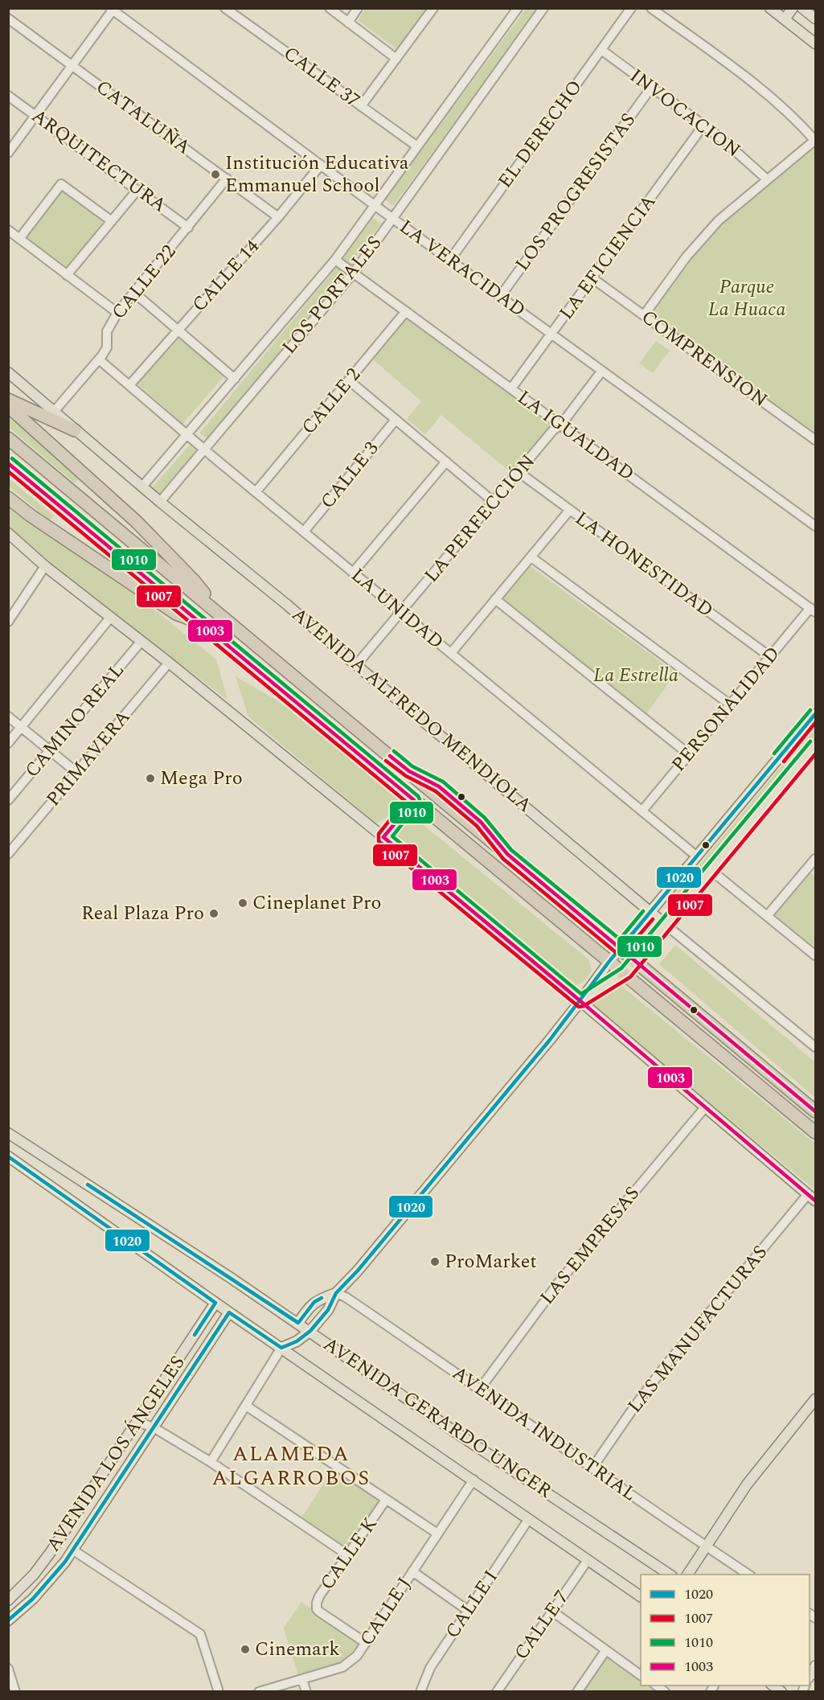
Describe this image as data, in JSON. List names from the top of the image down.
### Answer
{
  "streets": {
    "main road": ["AVENIDA ALFREDO MENDIOLA", "AVENIDA GERARDO UNGER", "AVENIDA LOS ÁNGELES"],
    "street": [
      "CALLE 37",
      "INVOCACION",
      "CATALUÑA",
      "EL DERECHO",
      "ARQUITECTURA",
      "LOS PROGRESISTAS",
      "LA EFICIENCIA",
      "LA VERACIDAD",
      "CALLE 14",
      "CALLE 22",
      "LOS PORTALES",
      "COMPRENSION",
      "CALLE 2",
      "LA IGUALDAD",
      "CALLE 3",
      "LA PERFECCIÓN",
      "LA HONESTIDAD",
      "LA UNIDAD",
      "PERSONALIDAD",
      "CAMINO REAL",
      "PRIMAVERA",
      "LAS EMPRESAS",
      "LAS MANUFACTURAS",
      "AVENIDA INDUSTRIAL",
      "CALLE K",
      "CALLE I",
      "CALLE J",
      "CALLE 7"
    ]
  },
  "crossings": [
    ["CALLE 37", "LOS PORTALES"],
    ["INVOCACION", "EL DERECHO"],
    ["INVOCACION", "LOS PROGRESISTAS"],
    ["INVOCACION", "LA EFICIENCIA"],
    ["CATALUÑA", "CALLE 14"],
    ["CATALUÑA", "CALLE 22"],
    ["EL DERECHO", "LA VERACIDAD"],
    ["ARQUITECTURA", "CALLE 22"],
    ["LOS PROGRESISTAS", "LA VERACIDAD"],
    ["LA EFICIENCIA", "LA VERACIDAD"],
    ["LA EFICIENCIA", "COMPRENSION"],
    ["LA EFICIENCIA", "LA IGUALDAD"],
    ["LA VERACIDAD", "CALLE 14"],
    ["LA VERACIDAD", "LOS PORTALES"],
    ["LA VERACIDAD", "LA PERFECCIÓN"],
    ["CALLE 14", "LA UNIDAD"],
    ["CALLE 22", "LA UNIDAD"],
    ["CALLE 22", "AVENIDA ALFREDO MENDIOLA"],
    ["LOS PORTALES", "LA IGUALDAD"],
    ["LOS PORTALES", "LA UNIDAD"],
    ["LOS PORTALES", "AVENIDA ALFREDO MENDIOLA"],
    ["CALLE 2", "LA IGUALDAD"],
    ["CALLE 2", "LA UNIDAD"],
    ["LA IGUALDAD", "LA PERFECCIÓN"],
    ["LA IGUALDAD", "PERSONALIDAD"],
    ["CALLE 3", "LA UNIDAD"],
    ["LA PERFECCIÓN", "LA HONESTIDAD"],
    ["LA PERFECCIÓN", "LA UNIDAD"],
    ["LA PERFECCIÓN", "AVENIDA ALFREDO MENDIOLA"],
    ["LA HONESTIDAD", "PERSONALIDAD"],
    ["LA UNIDAD", "PERSONALIDAD"],
    ["LAS EMPRESAS", "AVENIDA INDUSTRIAL"],
    ["LAS MANUFACTURAS", "AVENIDA INDUSTRIAL"],
    ["AVENIDA GERARDO UNGER", "AVENIDA LOS ÁNGELES"],
    ["AVENIDA GERARDO UNGER", "CALLE I"],
    ["AVENIDA GERARDO UNGER", "CALLE J"],
    ["AVENIDA GERARDO UNGER", "CALLE 7"],
    ["CALLE K", "CALLE J"]
  ],
  "districts": ["ALAMEDA ALGARROBOS"],
  "parks": ["Parque La Huaca", "La Estrella"],
  "places": [
    "Institución Educativa Emmanuel School",
    "Mega Pro",
    "Cineplanet Pro",
    "Real Plaza Pro",
    "ProMarket",
    "Cinemark"
  ],
  "lines": [
    "transit line 1010",
    "transit line 1003",
    "transit line 1007",
    "transit line 1020"
  ],
  "legend": [
    "1020",
    "1007",
    "1010",
    "1003"
  ]
}
